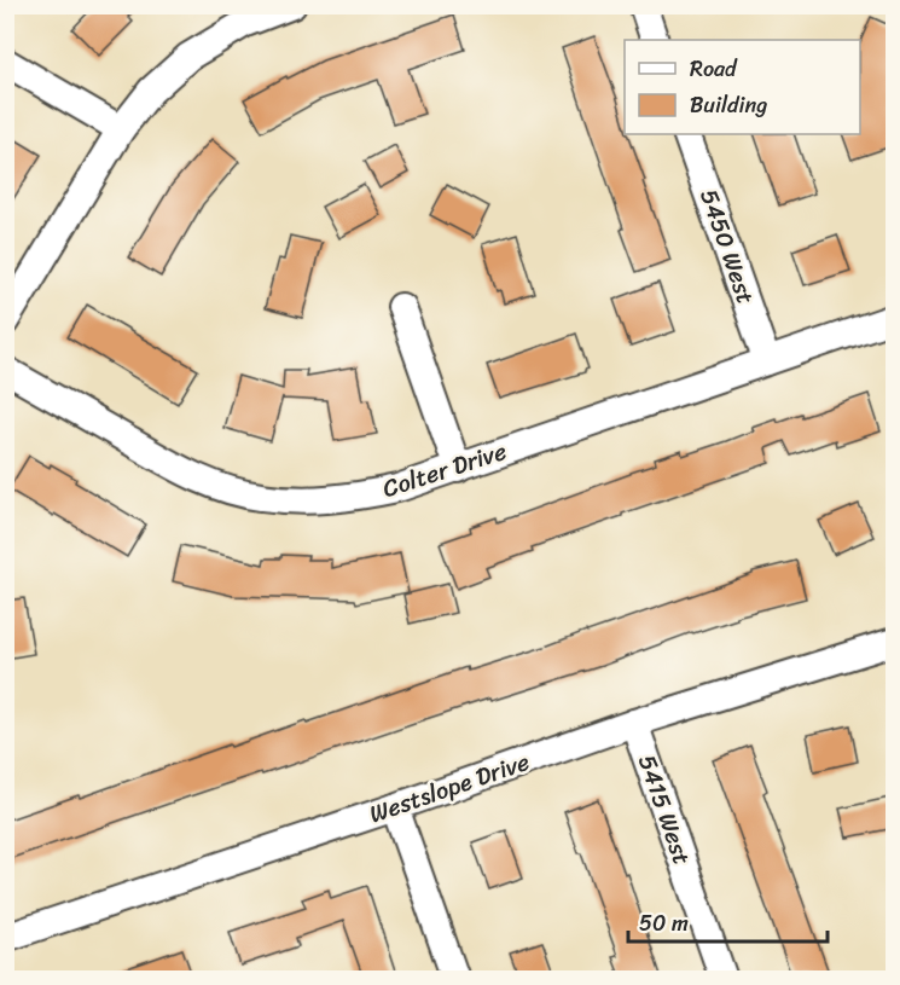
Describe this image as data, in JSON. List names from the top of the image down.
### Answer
{
  "streets": {
    "street": [
      "5450 West",
      "Colter Drive",
      "Westslope Drive",
      "5415 West"
    ]
  },
  "crossings": [
    ["5450 West", "Colter Drive"],
    ["Westslope Drive", "5415 West"]
  ],
  "legend": ["Road", "Building"],
  "scale_bar": "50 m"
}
